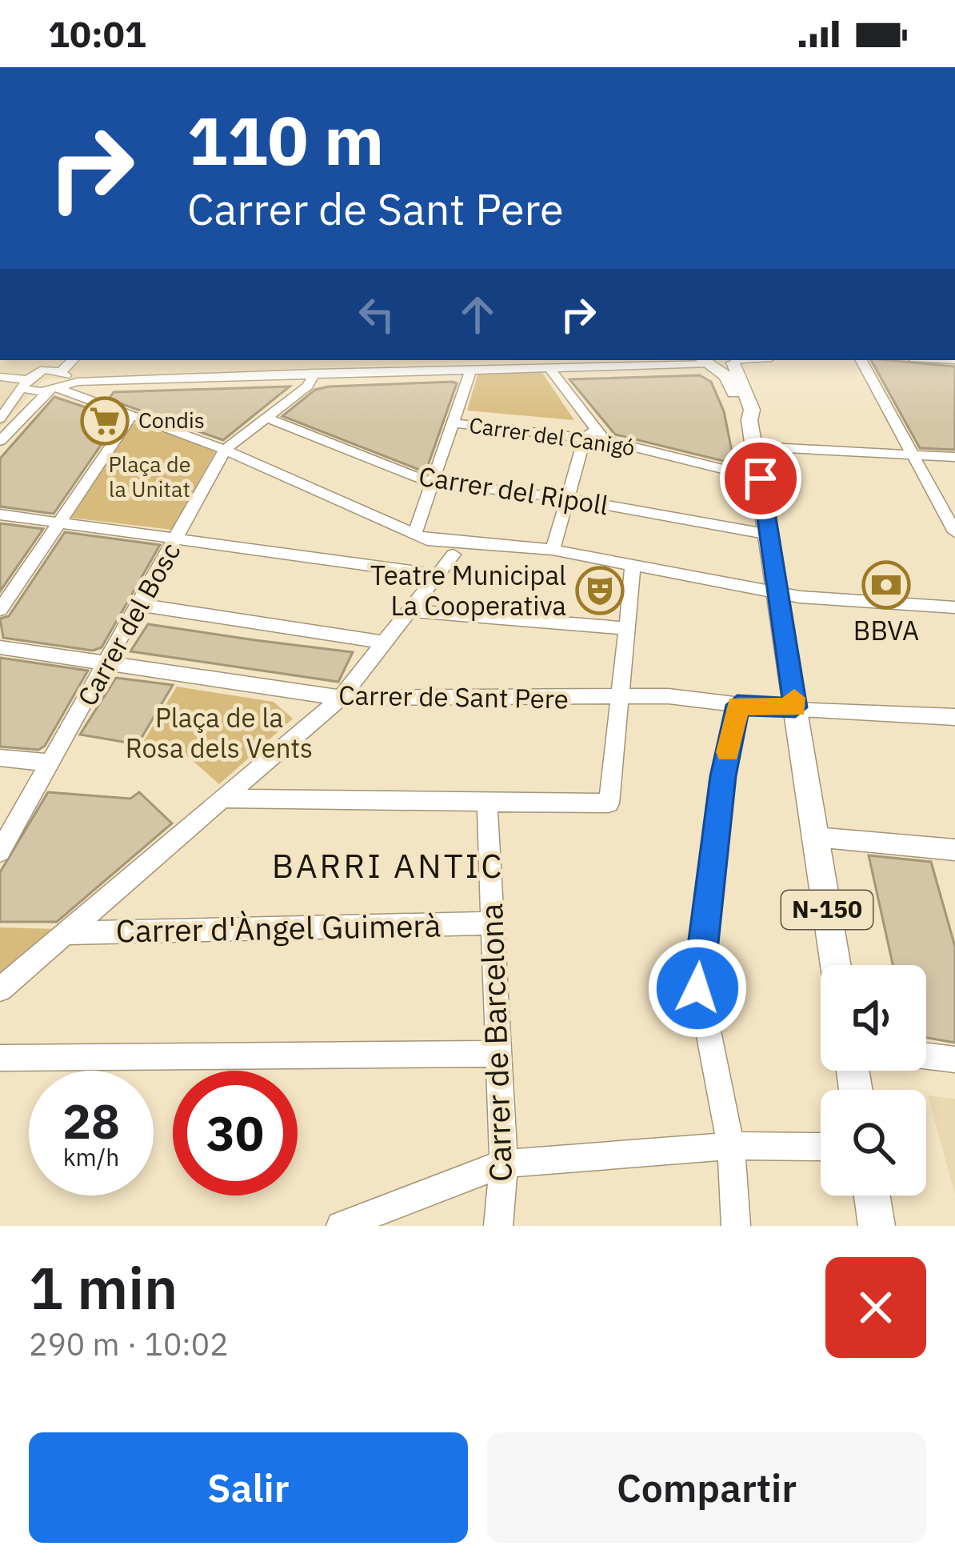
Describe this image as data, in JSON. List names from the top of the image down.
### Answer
{
  "streets": {
    "main road": ["N-150"],
    "street": [
      "Carrer del Canigó",
      "Carrer del Ripoll",
      "Carrer del Bosc",
      "Carrer de Sant Pere",
      "Carrer d'Àngel Guimerà",
      "Carrer de Barcelona"
    ]
  },
  "crossings": [
    ["Carrer del Canigó", "N-150"],
    ["Carrer del Ripoll", "Carrer del Bosc"],
    ["Carrer del Ripoll", "N-150"],
    ["Carrer del Bosc", "Carrer de Sant Pere"],
    ["Carrer de Sant Pere", "N-150"],
    ["Carrer d'Àngel Guimerà", "Carrer de Barcelona"]
  ],
  "districts": ["BARRI ANTIC"],
  "parks": ["Plaça de la Unitat", "Plaça de la Rosa dels Vents"],
  "places": {
    "supermarket": ["Condis"],
    "bank": ["BBVA"],
    "theatre": ["Teatre Municipal La Cooperativa"]
  },
  "page": {
    "status": "10:01",
    "turn": ["110 m", "Carrer de Sant Pere"],
    "speed": "28 km/h",
    "limit": "30",
    "heading": ["1 min", "290 m · 10:02"],
    "buttons": ["Salir", "Compartir"]
  }
}
